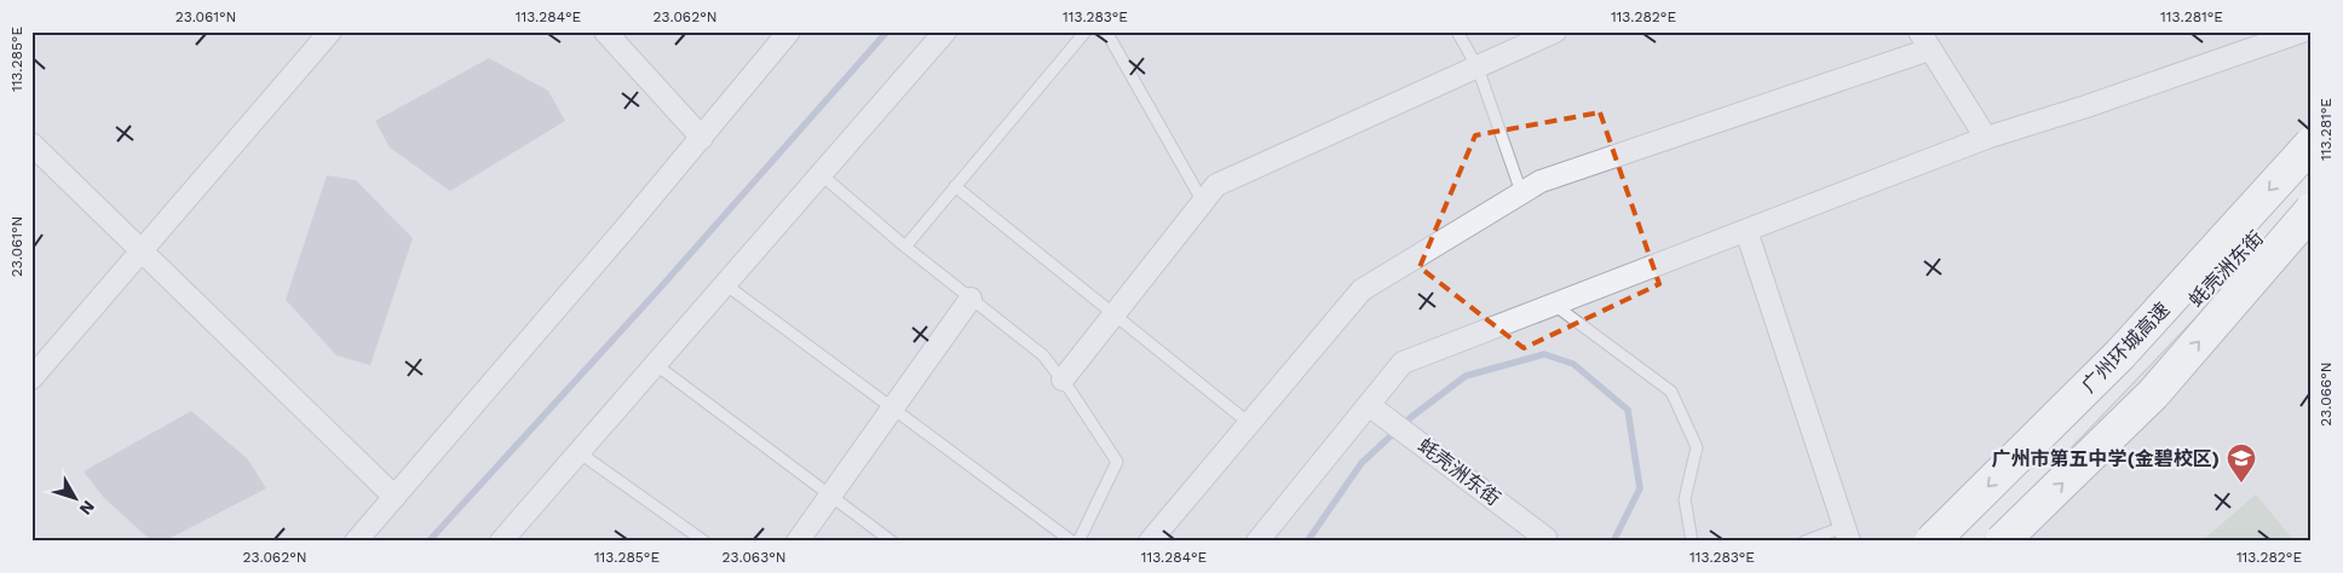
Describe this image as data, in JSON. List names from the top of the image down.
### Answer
{
  "streets": {
    "highway": ["广州环城高速"],
    "street": ["蚝壳洲东街"]
  },
  "places": {
    "school or university": ["广州市第五中学(金碧校区)"]
  },
  "north": "bottom right",
  "coordinates": [
    "23.061°N",
    "113.284°E",
    "23.062°N",
    "113.283°E",
    "113.282°E",
    "113.281°E",
    "113.285°E",
    "23.066°N",
    "23.063°N"
  ]
}
